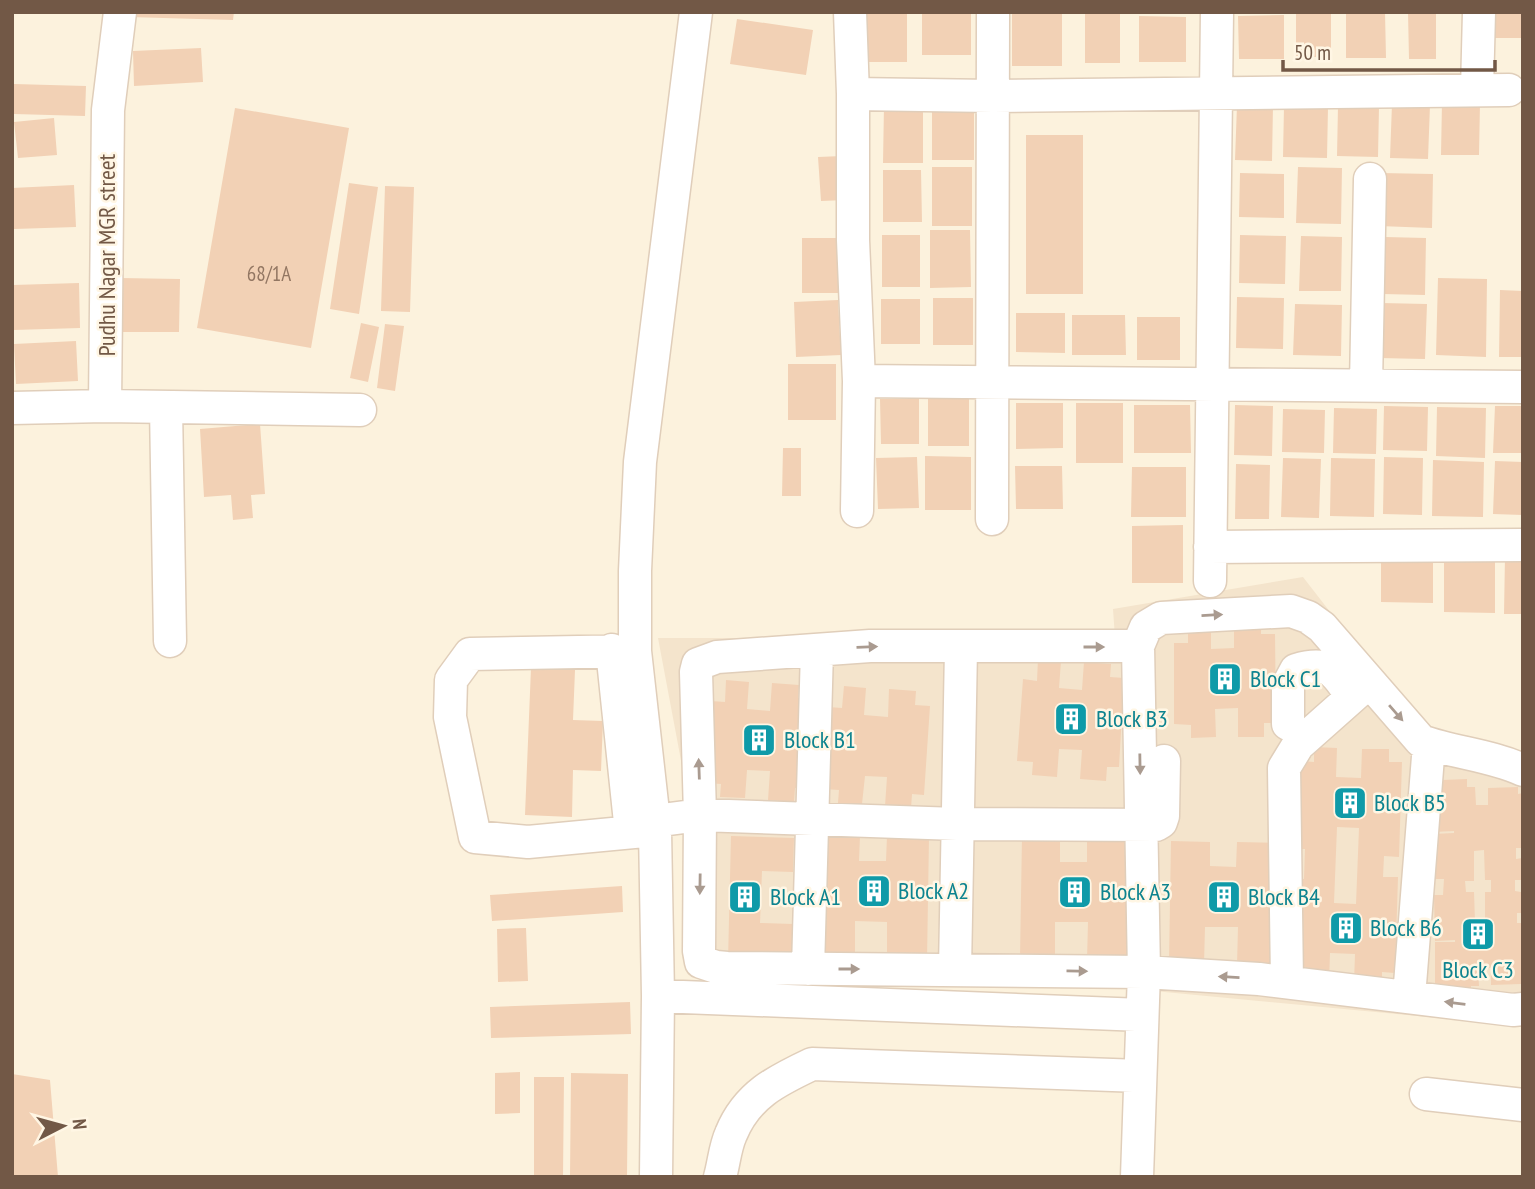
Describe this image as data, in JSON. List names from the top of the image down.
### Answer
{
  "streets": {
    "street": ["Pudhu Nagar MGR street"]
  },
  "places": {
    "building": [
      "Block C1",
      "Block B3",
      "Block B1",
      "Block B5",
      "Block A2",
      "Block A3",
      "Block A1",
      "Block B4",
      "Block B6",
      "Block C3"
    ]
  },
  "house_numbers": ["68/1A"],
  "scale_bar": "50 m",
  "north": "right"
}
